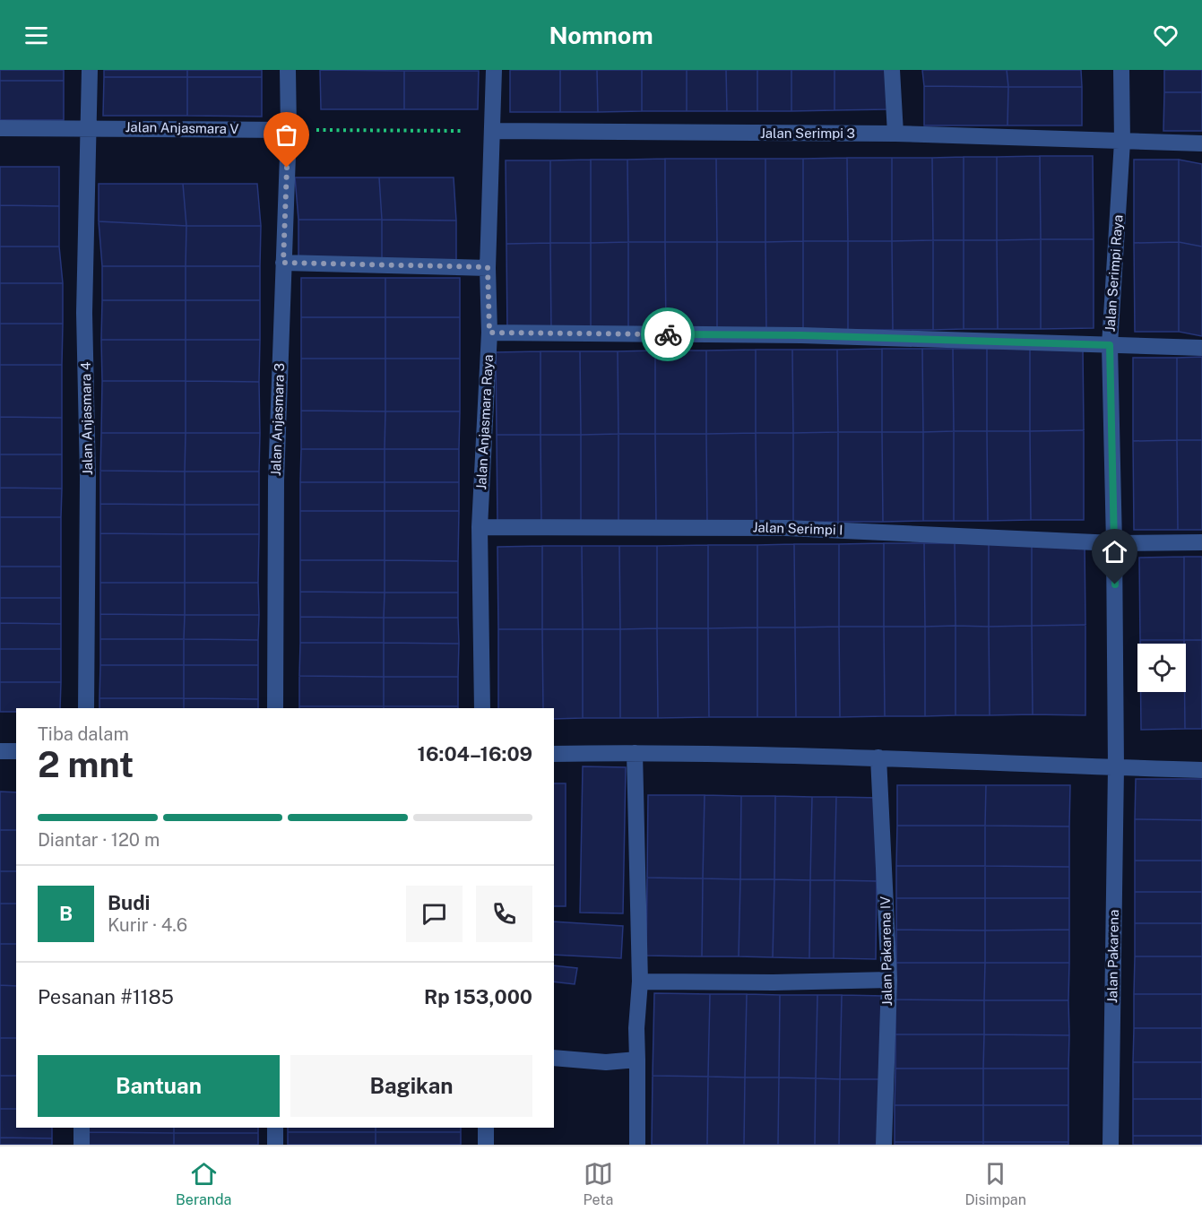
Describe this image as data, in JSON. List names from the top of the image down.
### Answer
{
  "streets": {
    "street": [
      "Jalan Anjasmara V",
      "Jalan Serimpi 3",
      "Jalan Serimpi Raya",
      "Jalan Anjasmara 4",
      "Jalan Anjasmara 3",
      "Jalan Anjasmara Raya",
      "Jalan Serimpi I",
      "Jalan Pakarena IV",
      "Jalan Pakarena"
    ]
  },
  "crossings": [
    ["Jalan Anjasmara V", "Jalan Anjasmara 4"],
    ["Jalan Anjasmara V", "Jalan Anjasmara 3"],
    ["Jalan Serimpi 3", "Jalan Serimpi Raya"],
    ["Jalan Serimpi 3", "Jalan Anjasmara Raya"],
    ["Jalan Serimpi Raya", "Jalan Serimpi I"],
    ["Jalan Serimpi Raya", "Jalan Pakarena"],
    ["Jalan Anjasmara Raya", "Jalan Serimpi I"]
  ],
  "page": {
    "header": "Nomnom",
    "heading": ["2 mnt", "Tiba dalam", "16:04–16:09"],
    "panel": [
      "Budi",
      "Kurir · 4.6",
      "Pesanan #1185",
      "Rp 153,000"
    ],
    "bar": "Diantar · 120 m",
    "round": "B",
    "buttons": ["Bantuan", "Bagikan"],
    "tabs": ["Beranda", "Peta", "Disimpan"]
  }
}
